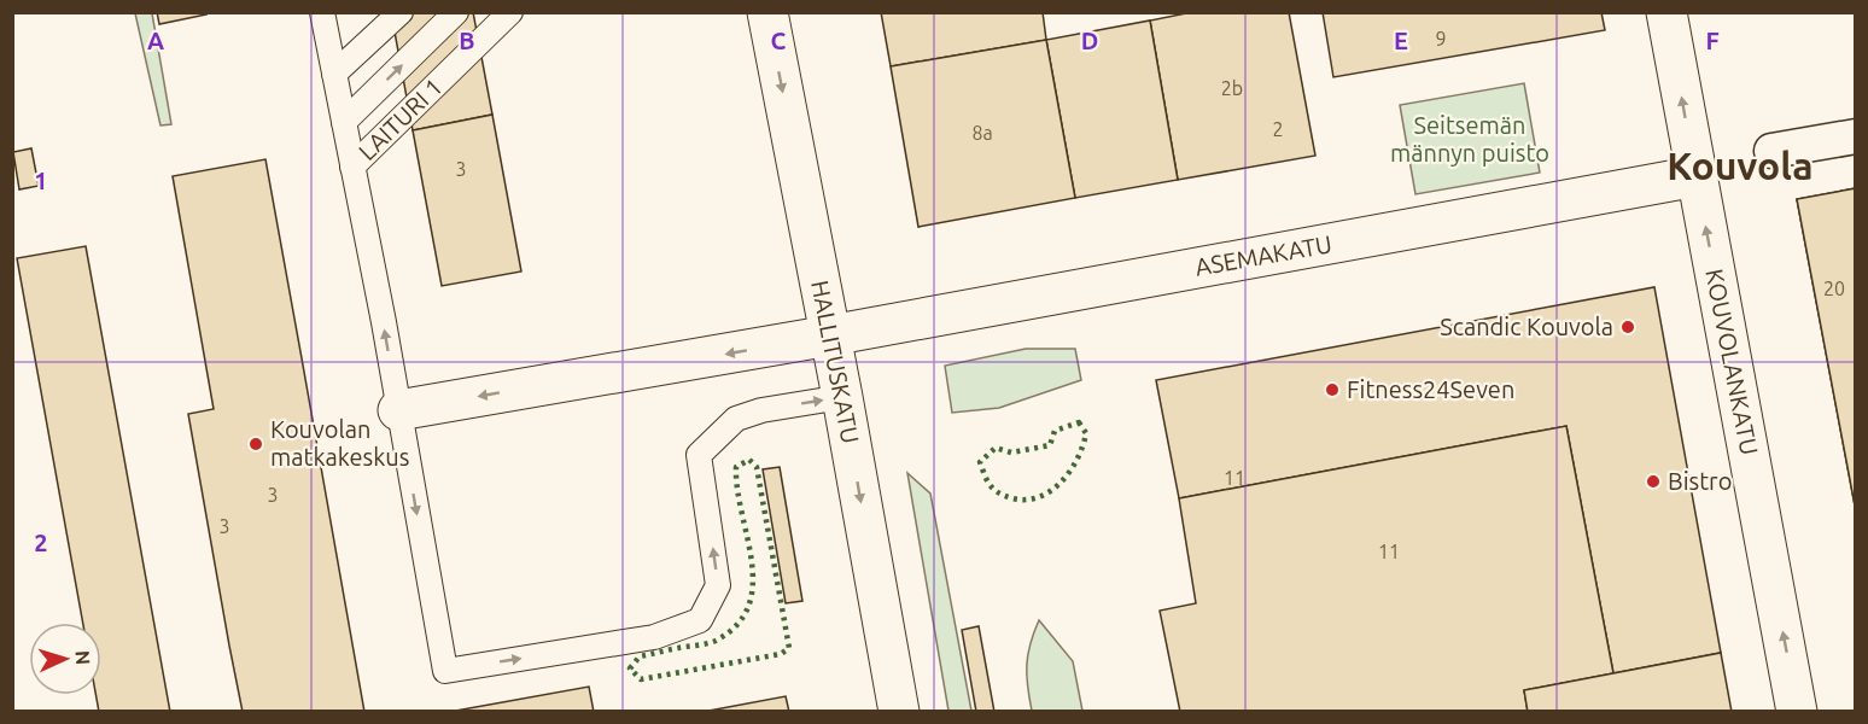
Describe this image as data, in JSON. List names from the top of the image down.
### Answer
{
  "streets": {
    "street": ["ASEMAKATU", "HALLITUSKATU", "KOUVOLANKATU"],
    "lane": ["LAITURI 1"]
  },
  "crossings": [
    ["ASEMAKATU", "HALLITUSKATU"],
    ["ASEMAKATU", "KOUVOLANKATU"]
  ],
  "one_way": ["HALLITUSKATU", "KOUVOLANKATU"],
  "districts": ["Kouvola"],
  "parks": ["Seitsemän männyn puisto"],
  "places": [
    "Scandic Kouvola",
    "Fitness24Seven",
    "Kouvolan matkakeskus",
    "Bistro"
  ],
  "house_numbers": [
    "9",
    "2b",
    "2",
    "8a",
    "3",
    "20",
    "11",
    "3",
    "3",
    "11"
  ],
  "north": "right",
  "grid": {
    "columns": [
      "A",
      "B",
      "C",
      "D",
      "E",
      "F"
    ],
    "rows": ["1", "2"]
  }
}
